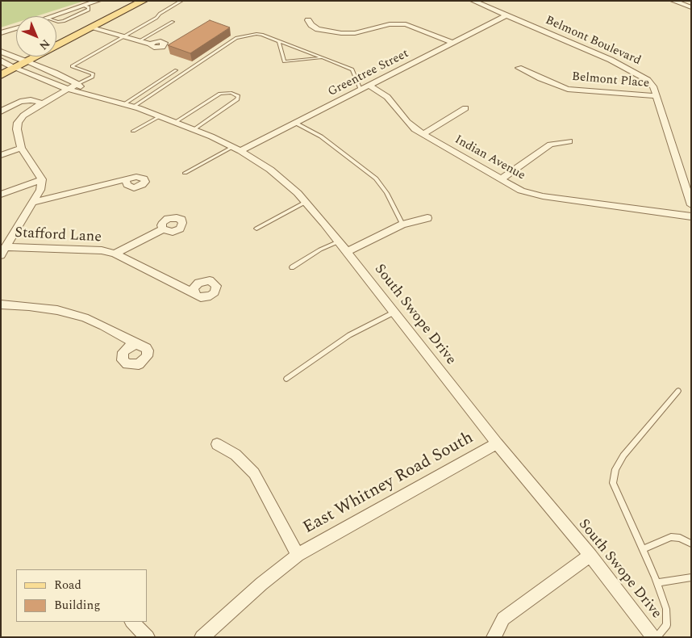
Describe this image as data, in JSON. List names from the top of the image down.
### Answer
{
  "streets": {
    "street": [
      "Belmont Boulevard",
      "Greentree Street",
      "Belmont Place",
      "Indian Avenue",
      "Stafford Lane",
      "South Swope Drive",
      "East Whitney Road South"
    ]
  },
  "crossings": [
    ["Belmont Boulevard", "Greentree Street"],
    ["Belmont Boulevard", "Belmont Place"],
    ["Greentree Street", "Indian Avenue"],
    ["Greentree Street", "South Swope Drive"],
    ["South Swope Drive", "East Whitney Road South"]
  ],
  "legend": ["Road", "Building"],
  "north": "bottom right"
}
